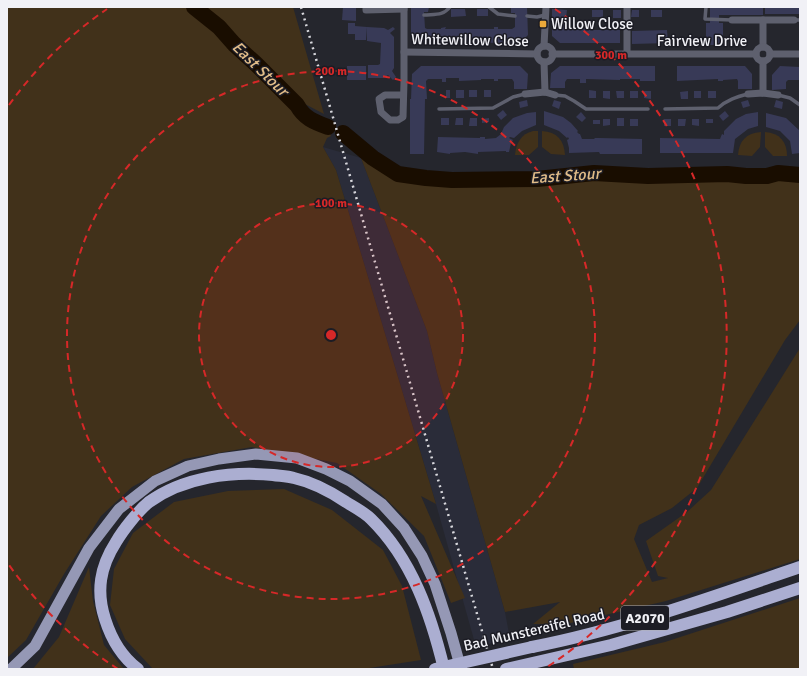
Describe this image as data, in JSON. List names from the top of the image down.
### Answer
{
  "streets": {
    "highway": ["A2070", "Bad Munstereifel Road"],
    "street": ["Whitewillow Close", "Fairview Drive"]
  },
  "crossings": [
    ["Whitewillow Close", "Fairview Drive"]
  ],
  "water": ["East Stour"],
  "places": {
    "transit": ["Willow Close"]
  },
  "rings": ["300 m", "200 m", "100 m"]
}
